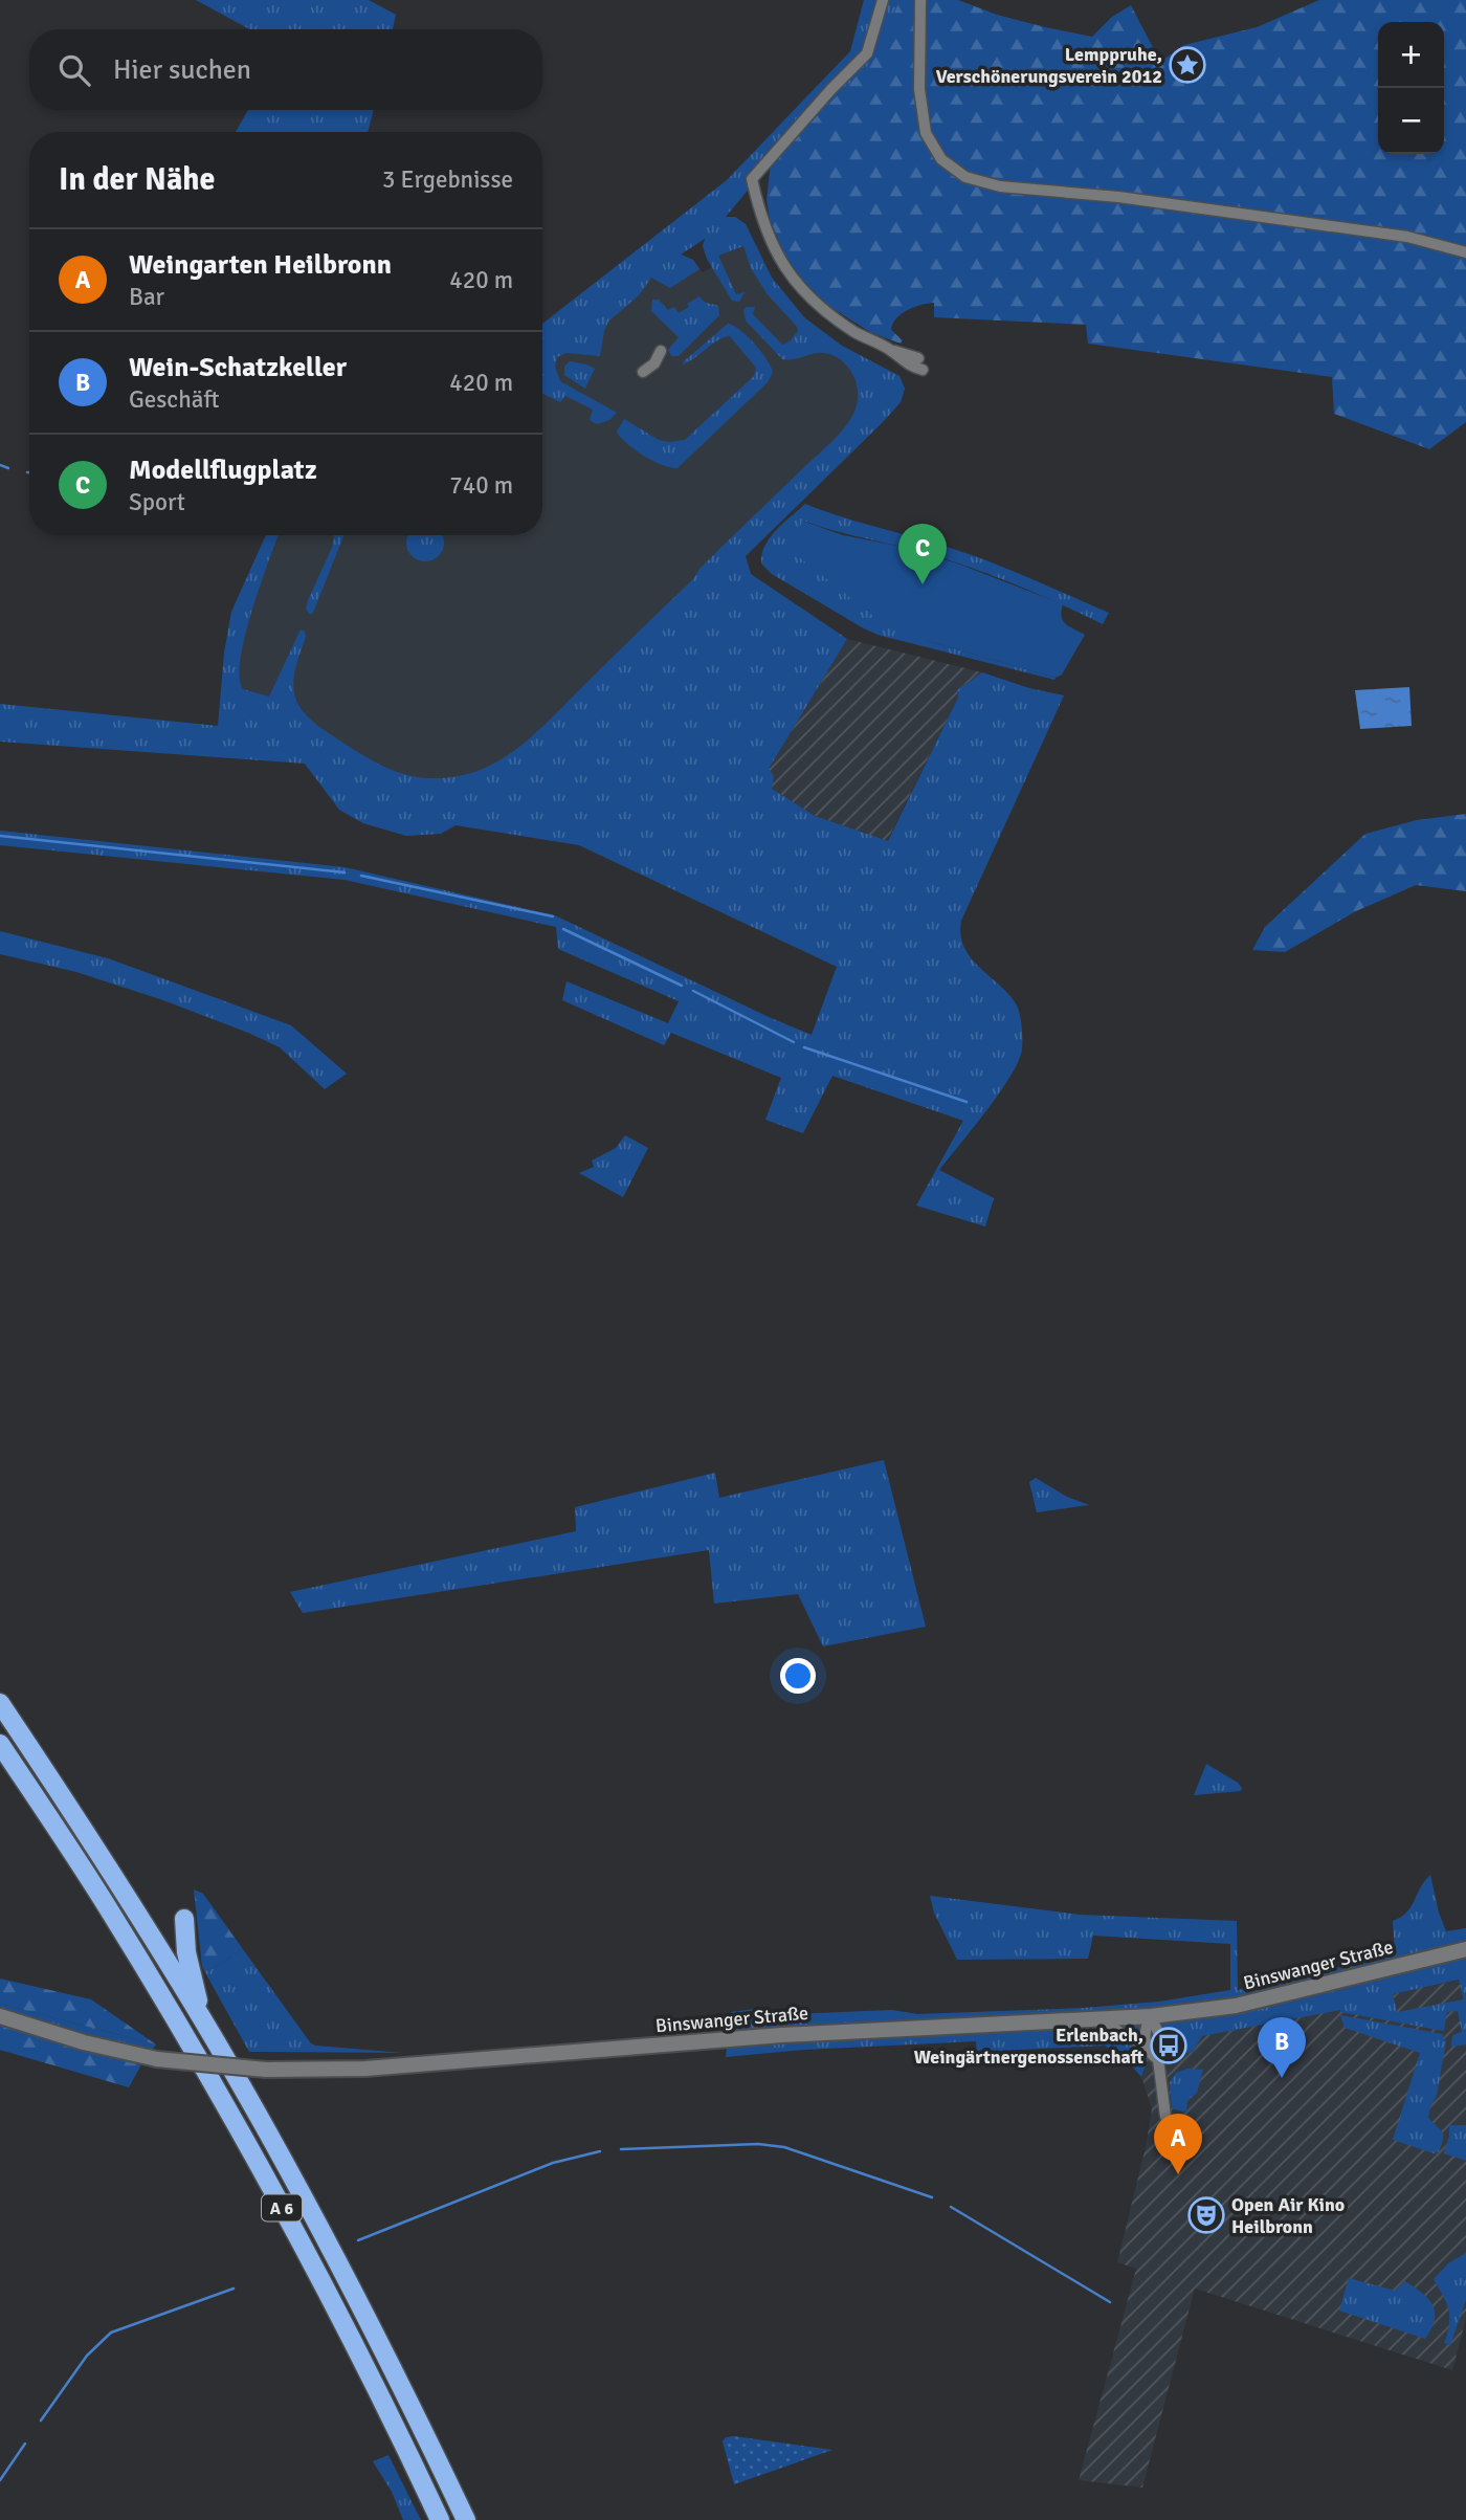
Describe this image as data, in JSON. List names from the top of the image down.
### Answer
{
  "streets": {
    "highway": ["A 6"],
    "main road": ["Binswanger Straße"]
  },
  "places": {
    "place": ["Lemppruhe, Verschönerungsverein 2012"],
    "bus stop": ["Erlenbach, Weingärtnergenossenschaft"],
    "theatre": ["Open Air Kino Heilbronn"]
  },
  "page": {
    "map_buttons": ["+", "−"],
    "search": "Hier suchen",
    "heading": ["In der Nähe", "3 Ergebnisse"],
    "list": [
      {
        "mark": "A",
        "name": "Weingarten Heilbronn",
        "note": "Bar",
        "value": "420 m"
      },
      {
        "mark": "B",
        "name": "Wein-Schatzkeller",
        "note": "Geschäft",
        "value": "420 m"
      },
      {
        "mark": "C",
        "name": "Modellflugplatz",
        "note": "Sport",
        "value": "740 m"
      }
    ],
    "pins": ["C", "B", "A"]
  }
}
